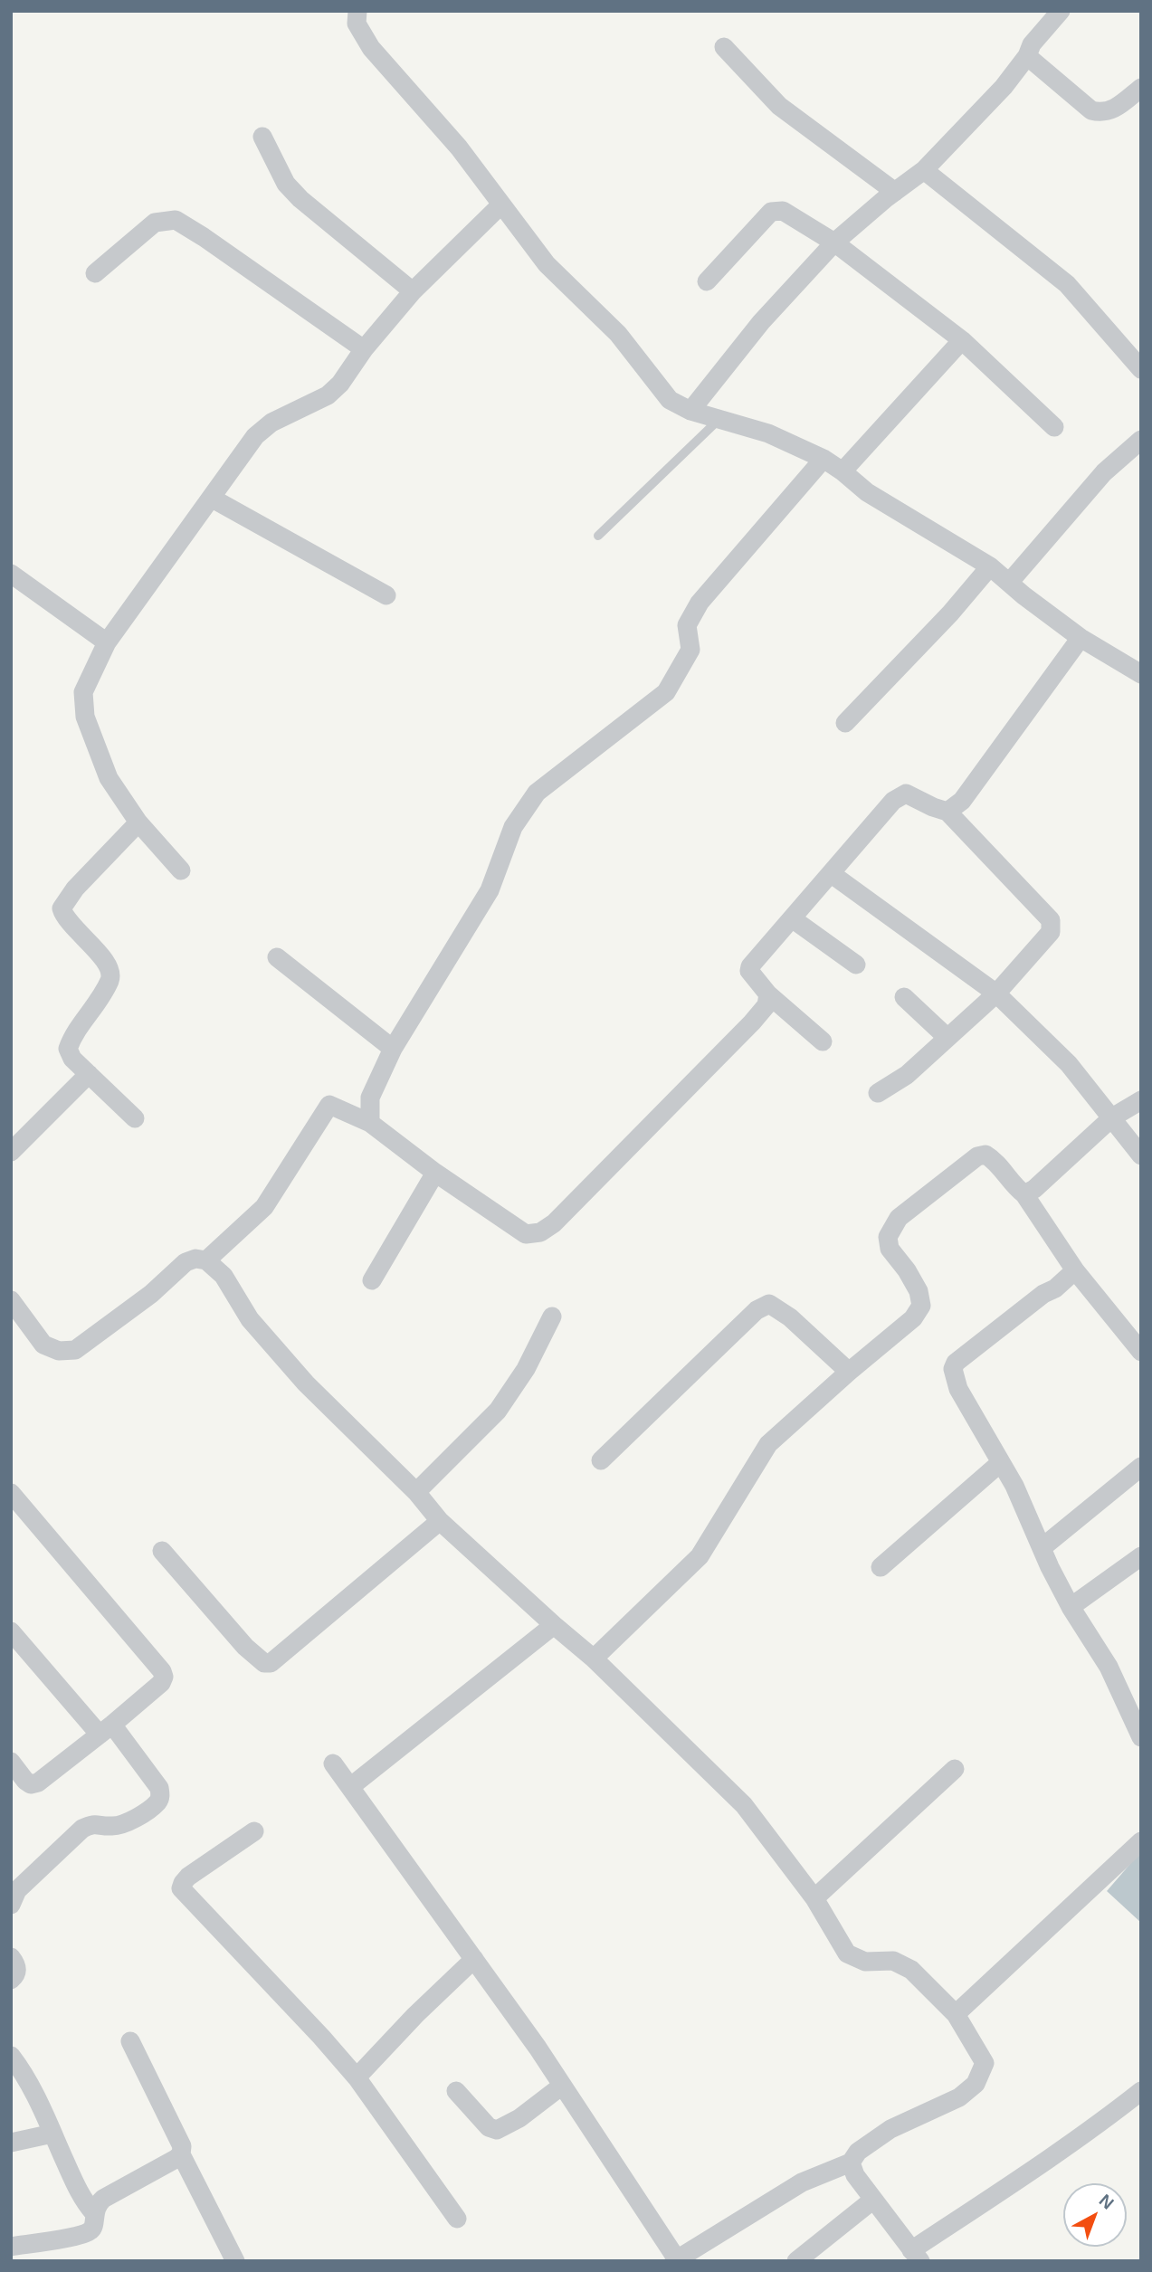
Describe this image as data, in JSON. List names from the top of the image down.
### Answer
{
  "north": "top right"
}
